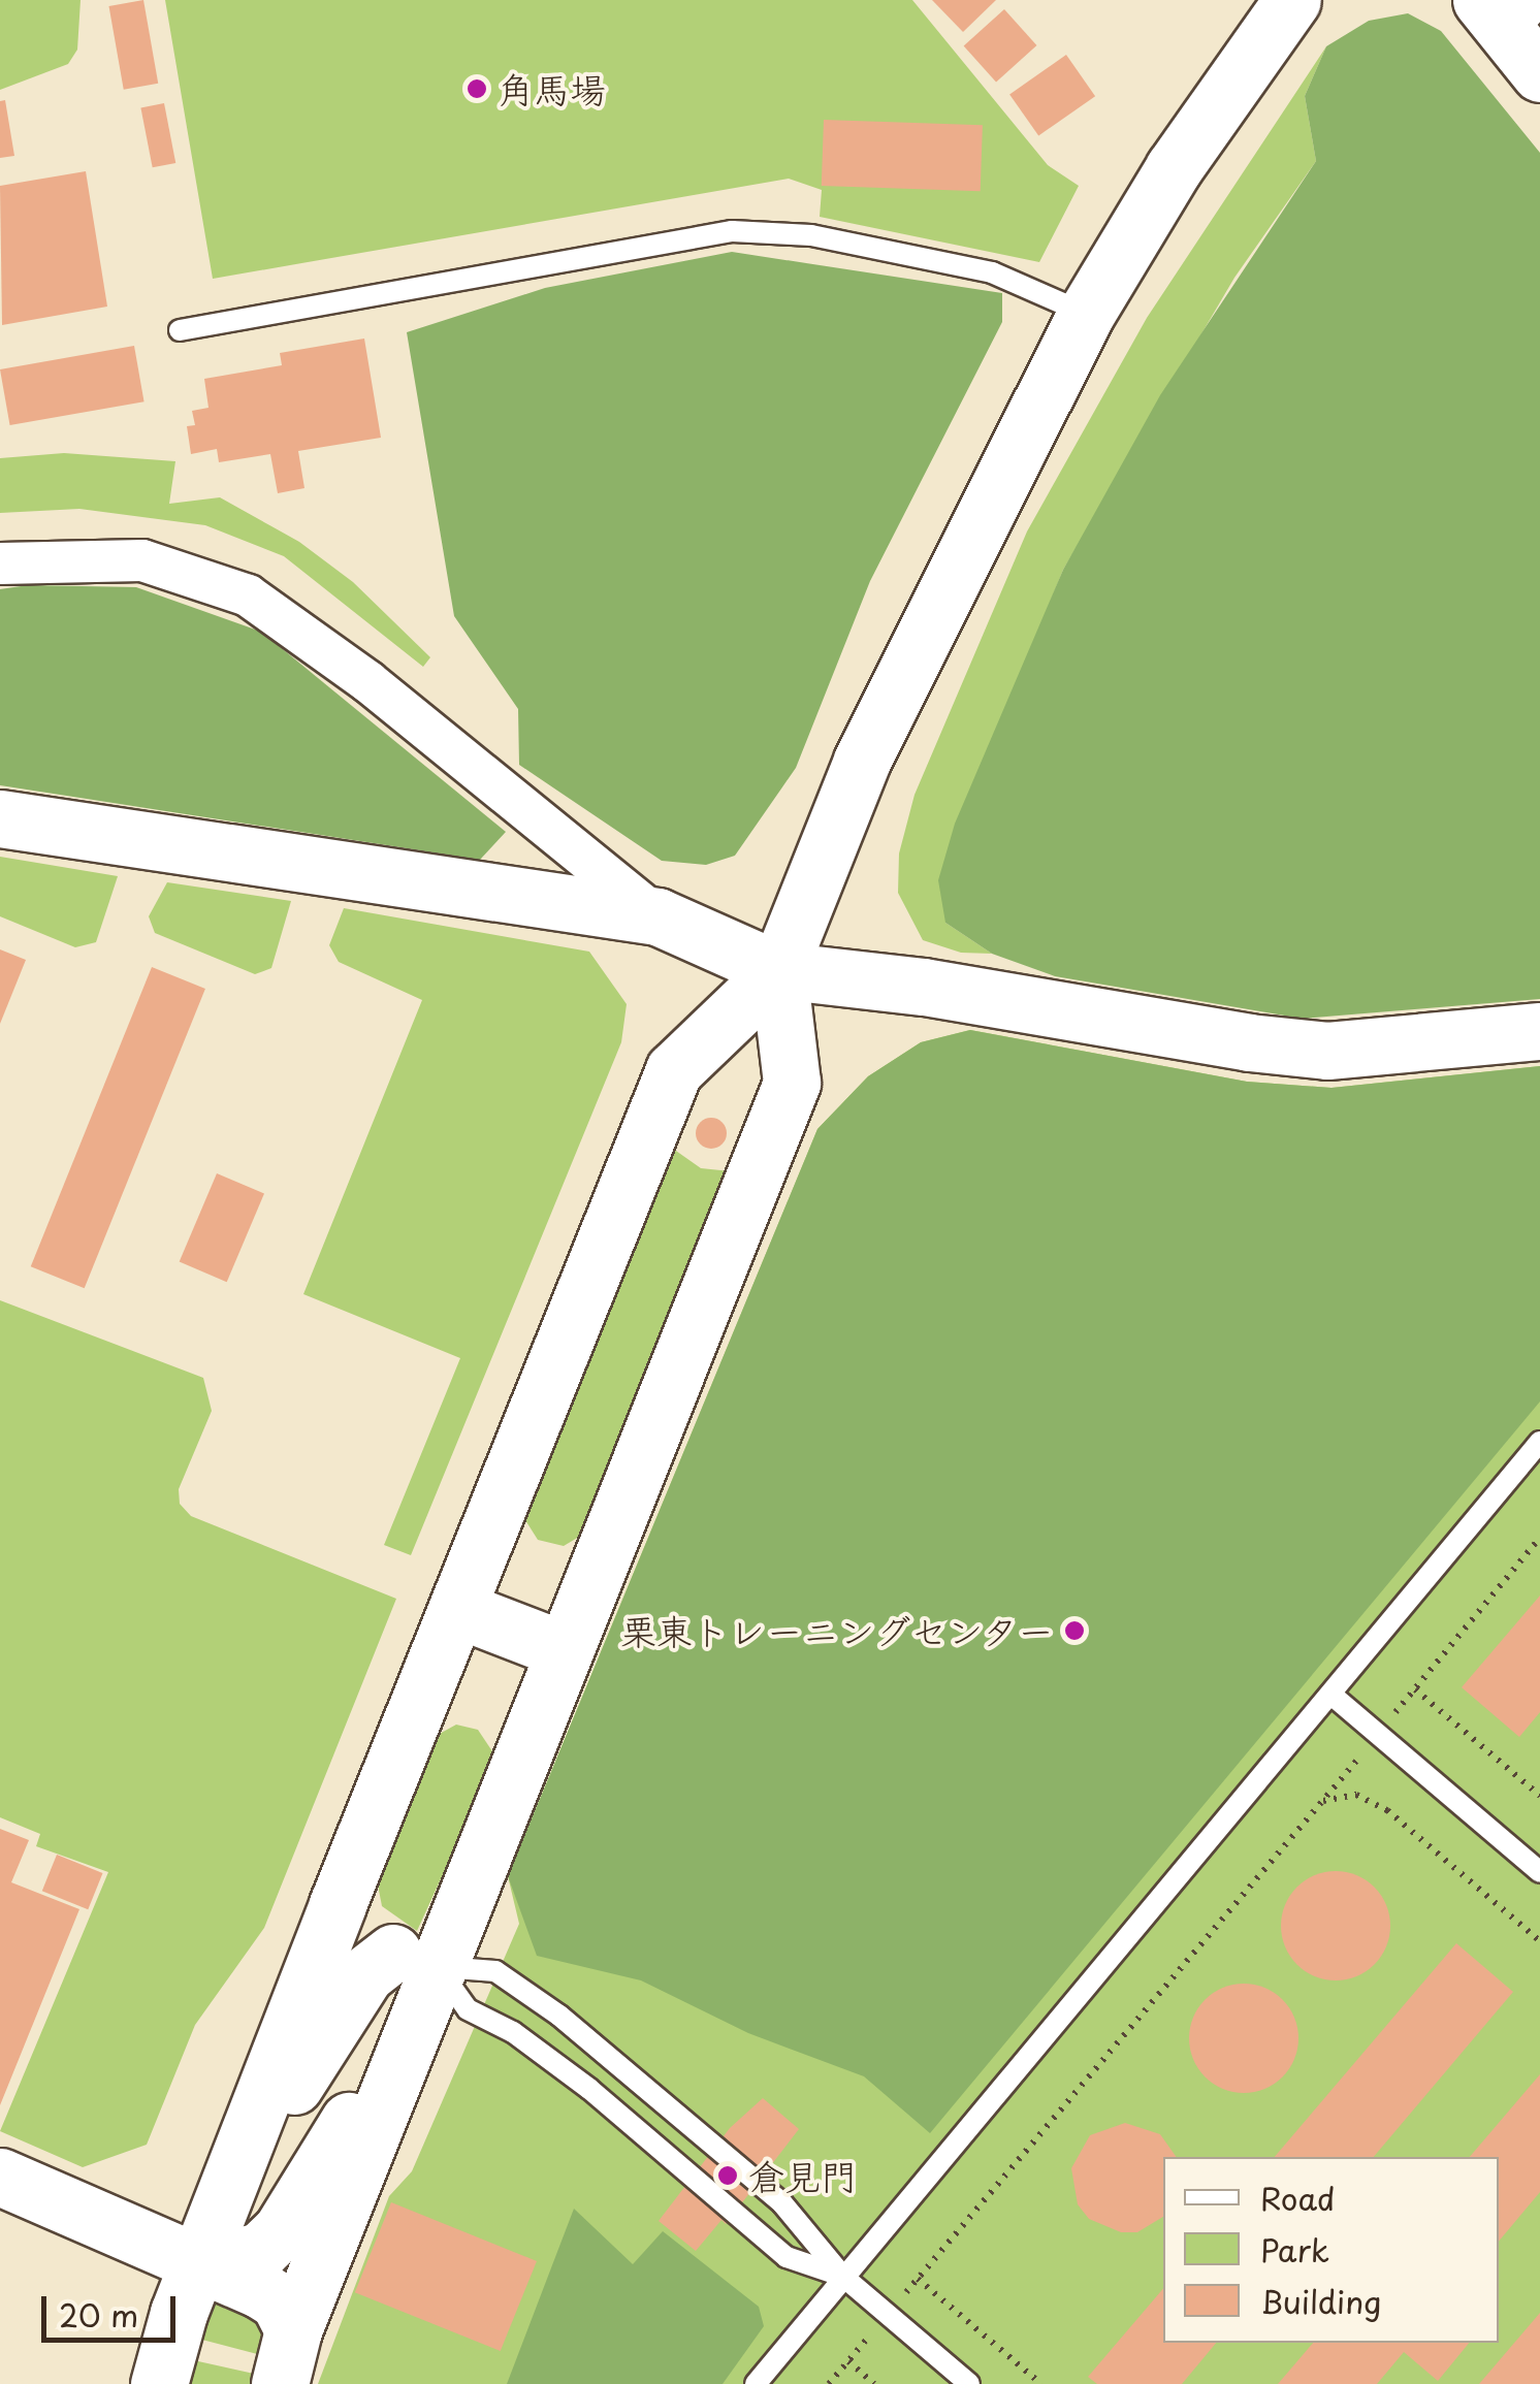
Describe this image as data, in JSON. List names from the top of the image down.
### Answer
{
  "places": ["角馬場", "栗東トレーニングセンター", "倉見門"],
  "legend": ["Road", "Park", "Building"],
  "scale_bar": "20 m"
}
